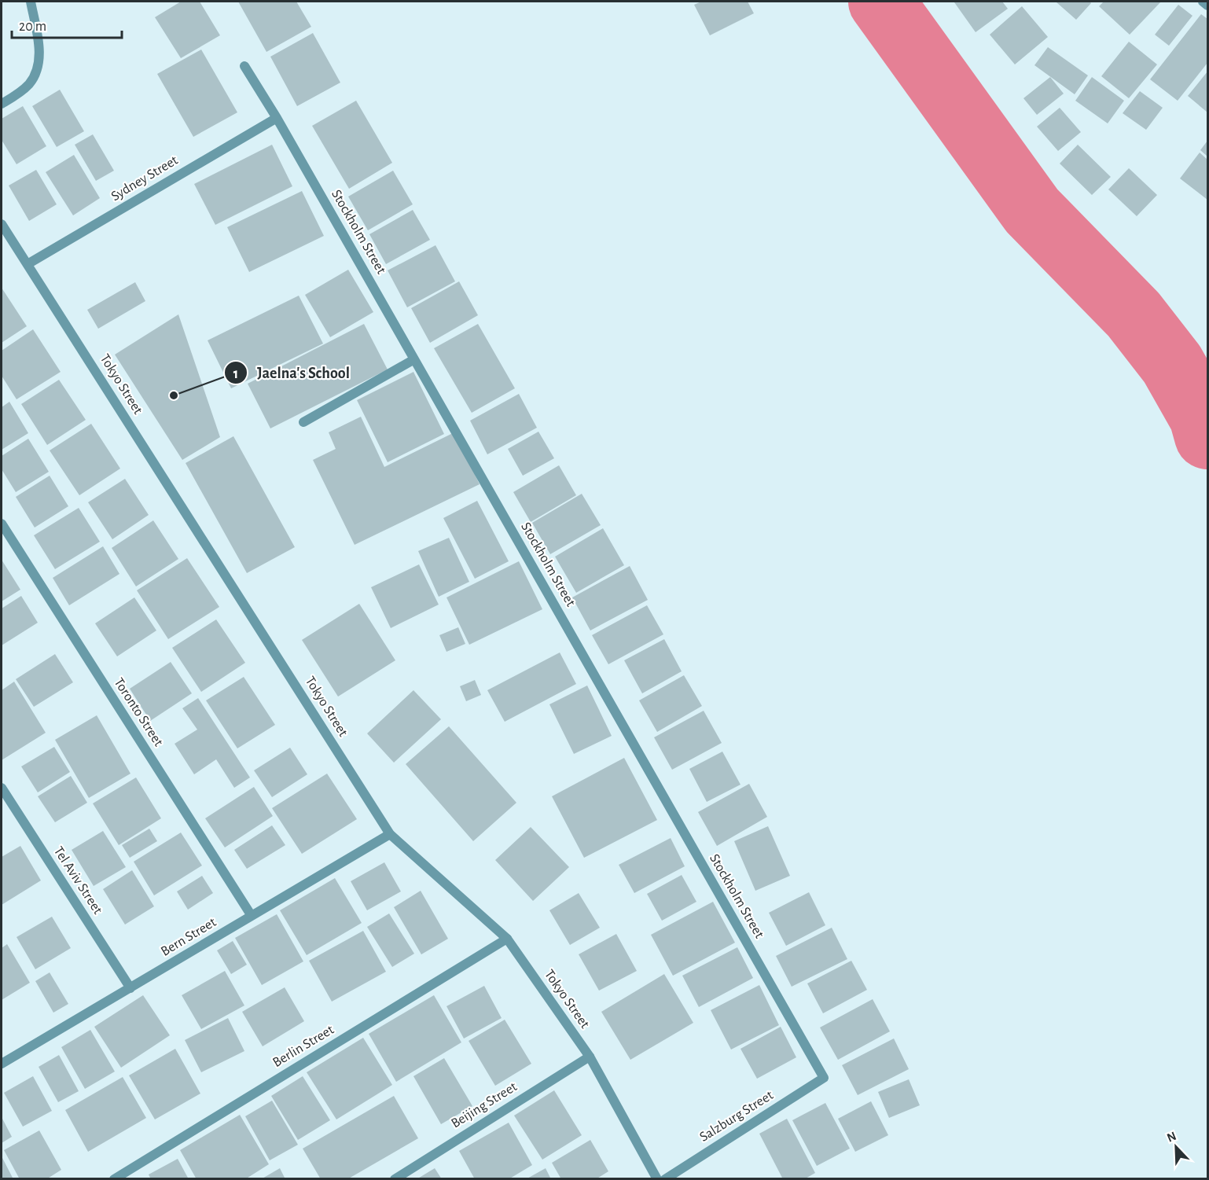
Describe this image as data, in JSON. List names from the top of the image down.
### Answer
{
  "streets": {
    "street": [
      "Sydney Street",
      "Stockholm Street",
      "Tokyo Street",
      "Toronto Street",
      "Tel Aviv Street",
      "Bern Street",
      "Berlin Street",
      "Beijing Street",
      "Salzburg Street"
    ]
  },
  "crossings": [
    ["Sydney Street", "Stockholm Street"],
    ["Sydney Street", "Tokyo Street"],
    ["Stockholm Street", "Salzburg Street"],
    ["Tokyo Street", "Bern Street"],
    ["Tokyo Street", "Berlin Street"],
    ["Tokyo Street", "Beijing Street"],
    ["Toronto Street", "Bern Street"],
    ["Tel Aviv Street", "Bern Street"]
  ],
  "places": ["Jaelna's School"],
  "scale_bar": "20 m",
  "north": "top left"
}
